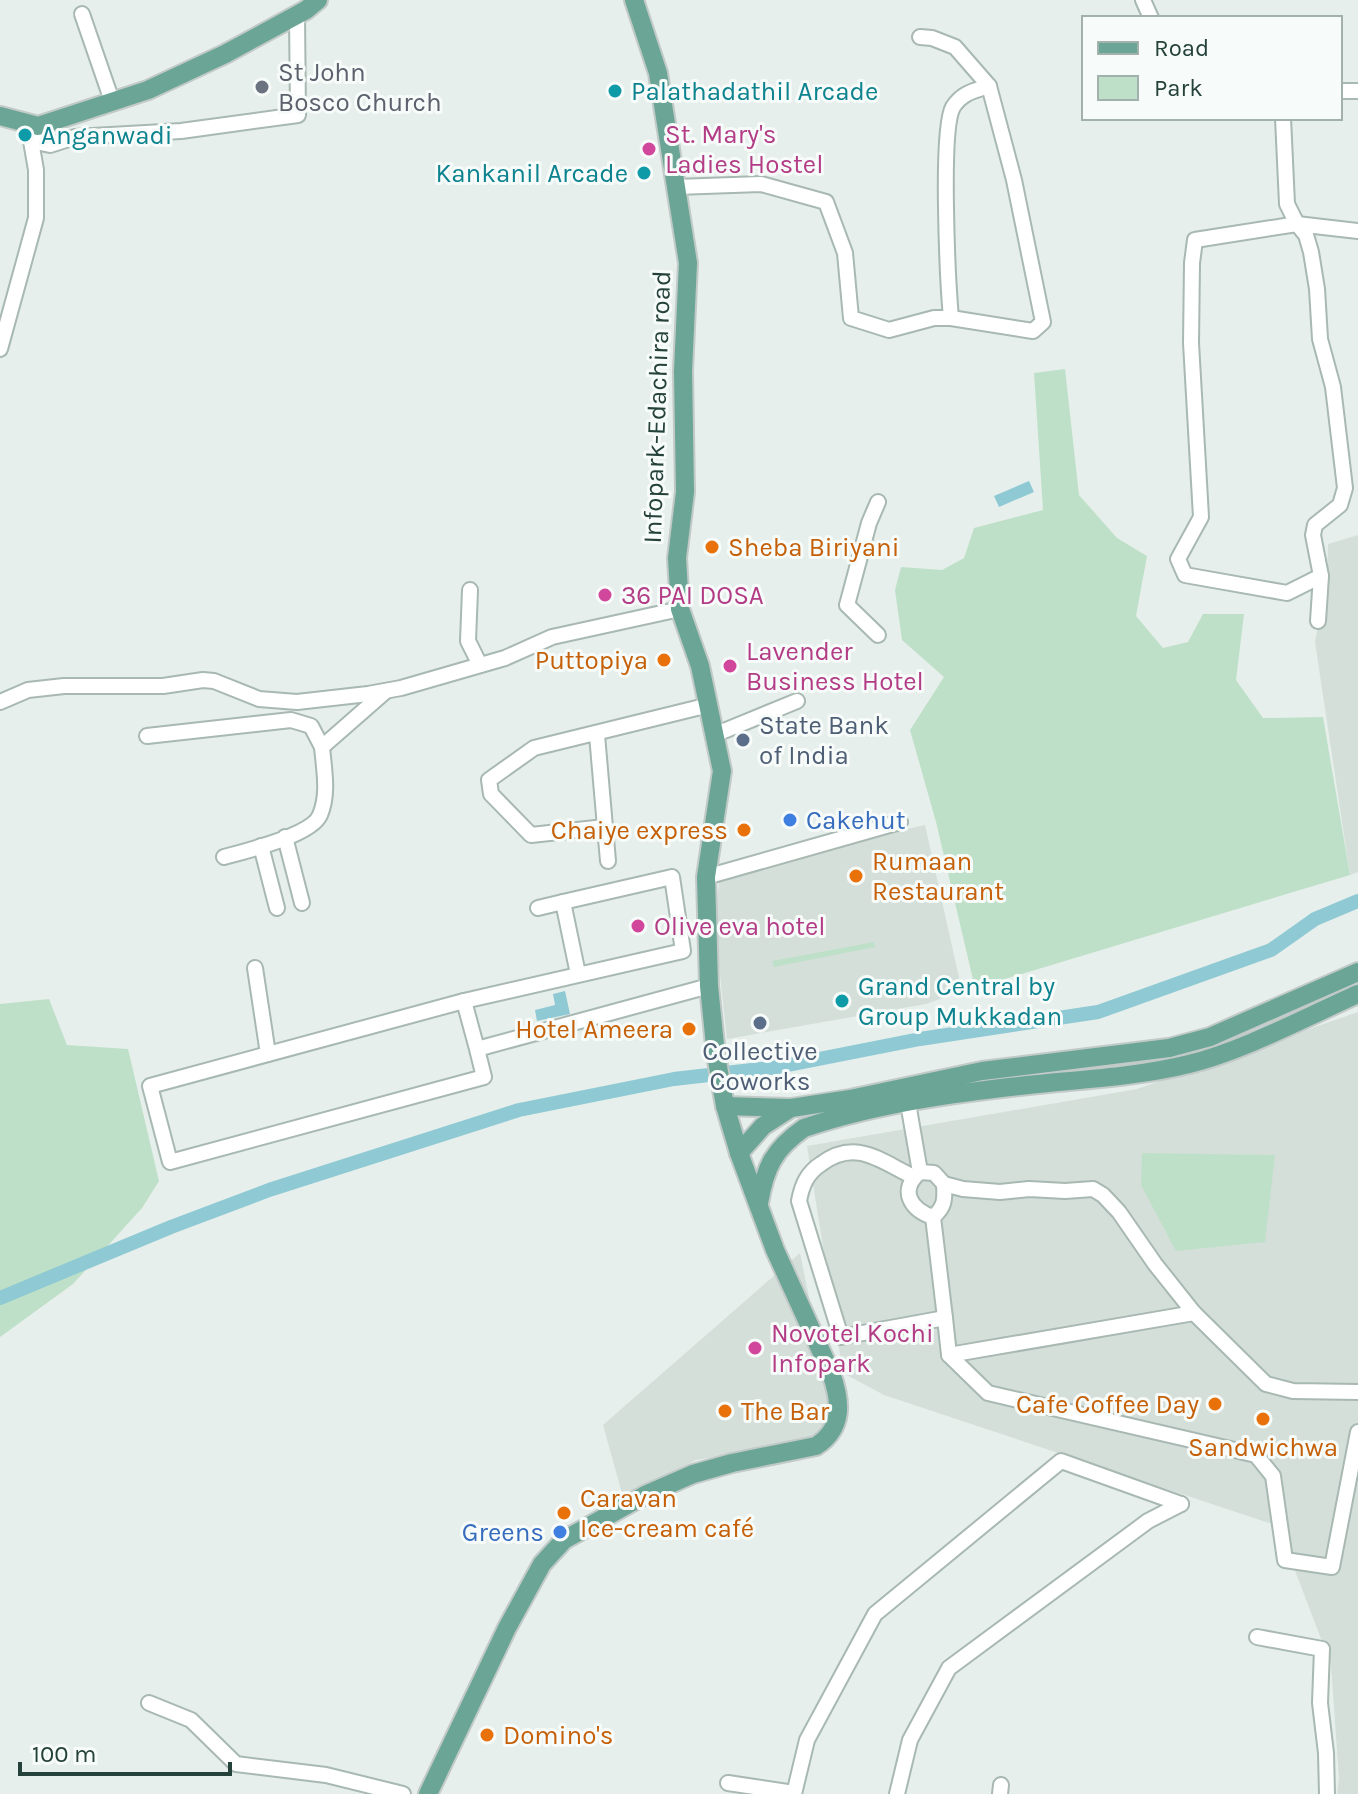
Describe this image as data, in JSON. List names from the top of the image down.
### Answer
{
  "streets": {
    "main road": ["Infopark-Edachira road"]
  },
  "places": [
    "St John Bosco Church",
    "Palathadathil Arcade",
    "Anganwadi",
    "St. Mary's Ladies Hostel",
    "Kankanil Arcade",
    "Sheba Biriyani",
    "36 PAI DOSA",
    "Puttopiya",
    "Lavender Business Hotel",
    "State Bank of India",
    "Cakehut",
    "Chaiye express",
    "Rumaan Restaurant",
    "Olive eva hotel",
    "Grand Central by Group Mukkadan",
    "Collective Coworks",
    "Hotel Ameera",
    "Novotel Kochi Infopark",
    "Cafe Coffee Day",
    "The Bar",
    "Sandwichwa",
    "Caravan Ice-cream café",
    "Greens",
    "Domino's"
  ],
  "legend": ["Road", "Park"],
  "scale_bar": "100 m"
}
